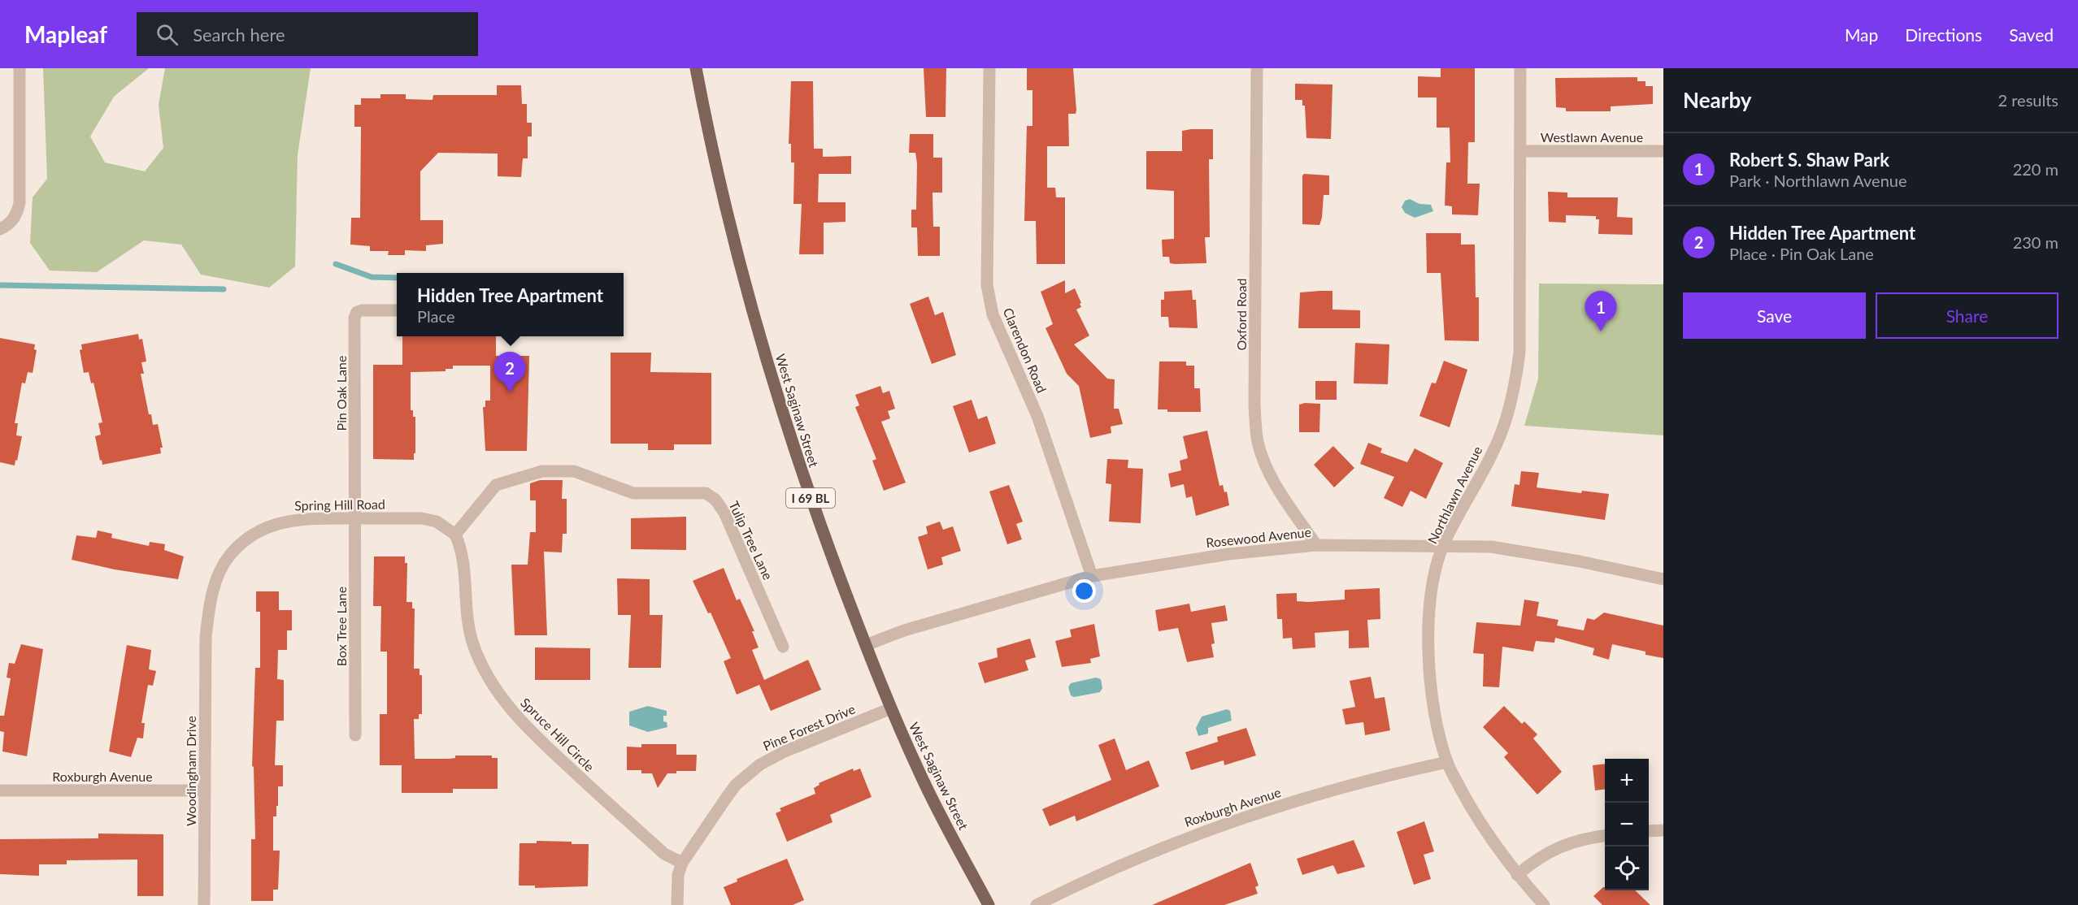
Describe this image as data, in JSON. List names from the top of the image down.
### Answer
{
  "streets": {
    "main road": ["West Saginaw Street", "I 69 BL"],
    "street": [
      "Westlawn Avenue",
      "Oxford Road",
      "Clarendon Road",
      "Pin Oak Lane",
      "Northlawn Avenue",
      "Spring Hill Road",
      "Rosewood Avenue",
      "Tulip Tree Lane",
      "Box Tree Lane",
      "Pine Forest Drive",
      "Spruce Hill Circle",
      "Woodingham Drive",
      "Roxburgh Avenue"
    ]
  },
  "crossings": [
    ["Westlawn Avenue", "Northlawn Avenue"],
    ["Oxford Road", "Rosewood Avenue"],
    ["Clarendon Road", "Rosewood Avenue"],
    ["Pin Oak Lane", "Spring Hill Road"],
    ["Pin Oak Lane", "Box Tree Lane"],
    ["West Saginaw Street", "Rosewood Avenue"],
    ["West Saginaw Street", "Pine Forest Drive"],
    ["Northlawn Avenue", "Rosewood Avenue"],
    ["Northlawn Avenue", "Roxburgh Avenue"],
    ["Spring Hill Road", "Tulip Tree Lane"],
    ["Spring Hill Road", "Box Tree Lane"],
    ["Spring Hill Road", "Spruce Hill Circle"],
    ["Spring Hill Road", "Woodingham Drive"],
    ["Tulip Tree Lane", "Spruce Hill Circle"],
    ["Pine Forest Drive", "Spruce Hill Circle"],
    ["Woodingham Drive", "Roxburgh Avenue"]
  ],
  "page": {
    "header": "Mapleaf",
    "search": "Search here",
    "nav": ["Map", "Directions", "Saved"],
    "heading": ["Nearby", "2 results"],
    "list": [
      {
        "mark": "1",
        "name": "Robert S. Shaw Park",
        "note": "Park · Northlawn Avenue",
        "value": "220 m"
      },
      {
        "mark": "2",
        "name": "Hidden Tree Apartment",
        "note": "Place · Pin Oak Lane",
        "value": "230 m"
      }
    ],
    "popup": ["Hidden Tree Apartment", "Place"],
    "buttons": ["Save", "Share"],
    "pins": ["1", "2"],
    "map_buttons": ["+", "−"]
  }
}
